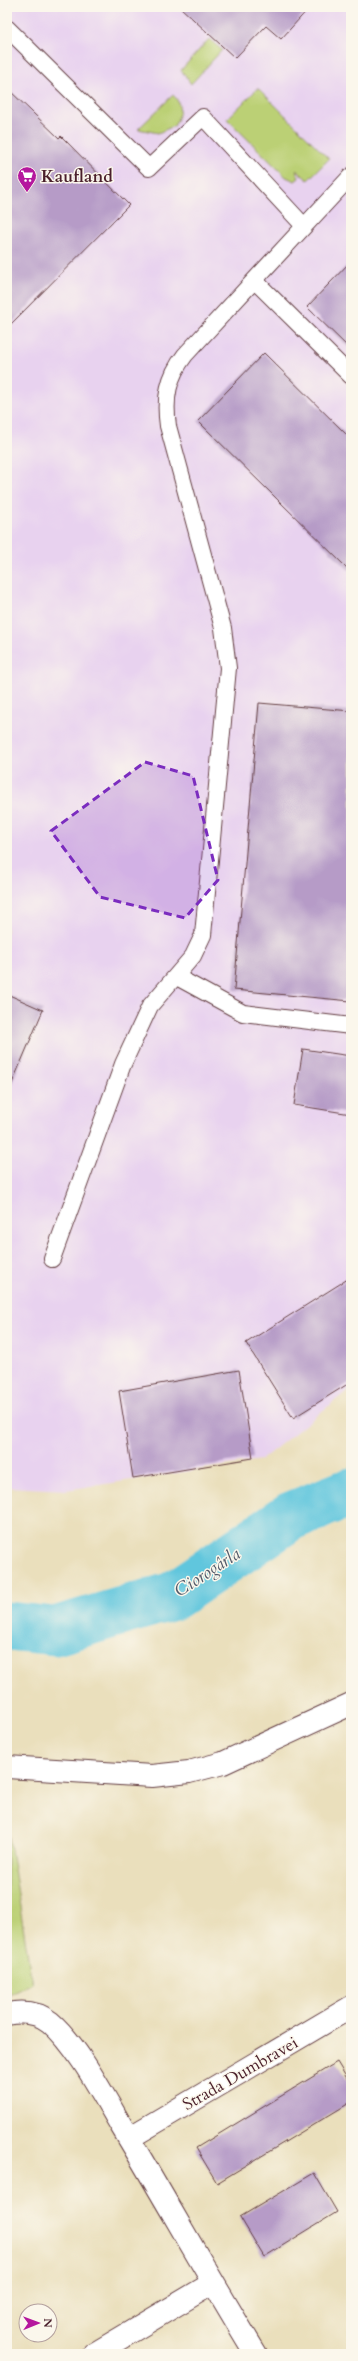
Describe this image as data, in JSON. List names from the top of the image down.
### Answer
{
  "streets": {
    "street": ["Strada Dumbravei"]
  },
  "water": ["Ciorogârla"],
  "places": {
    "supermarket": ["Kaufland"]
  },
  "north": "right"
}
